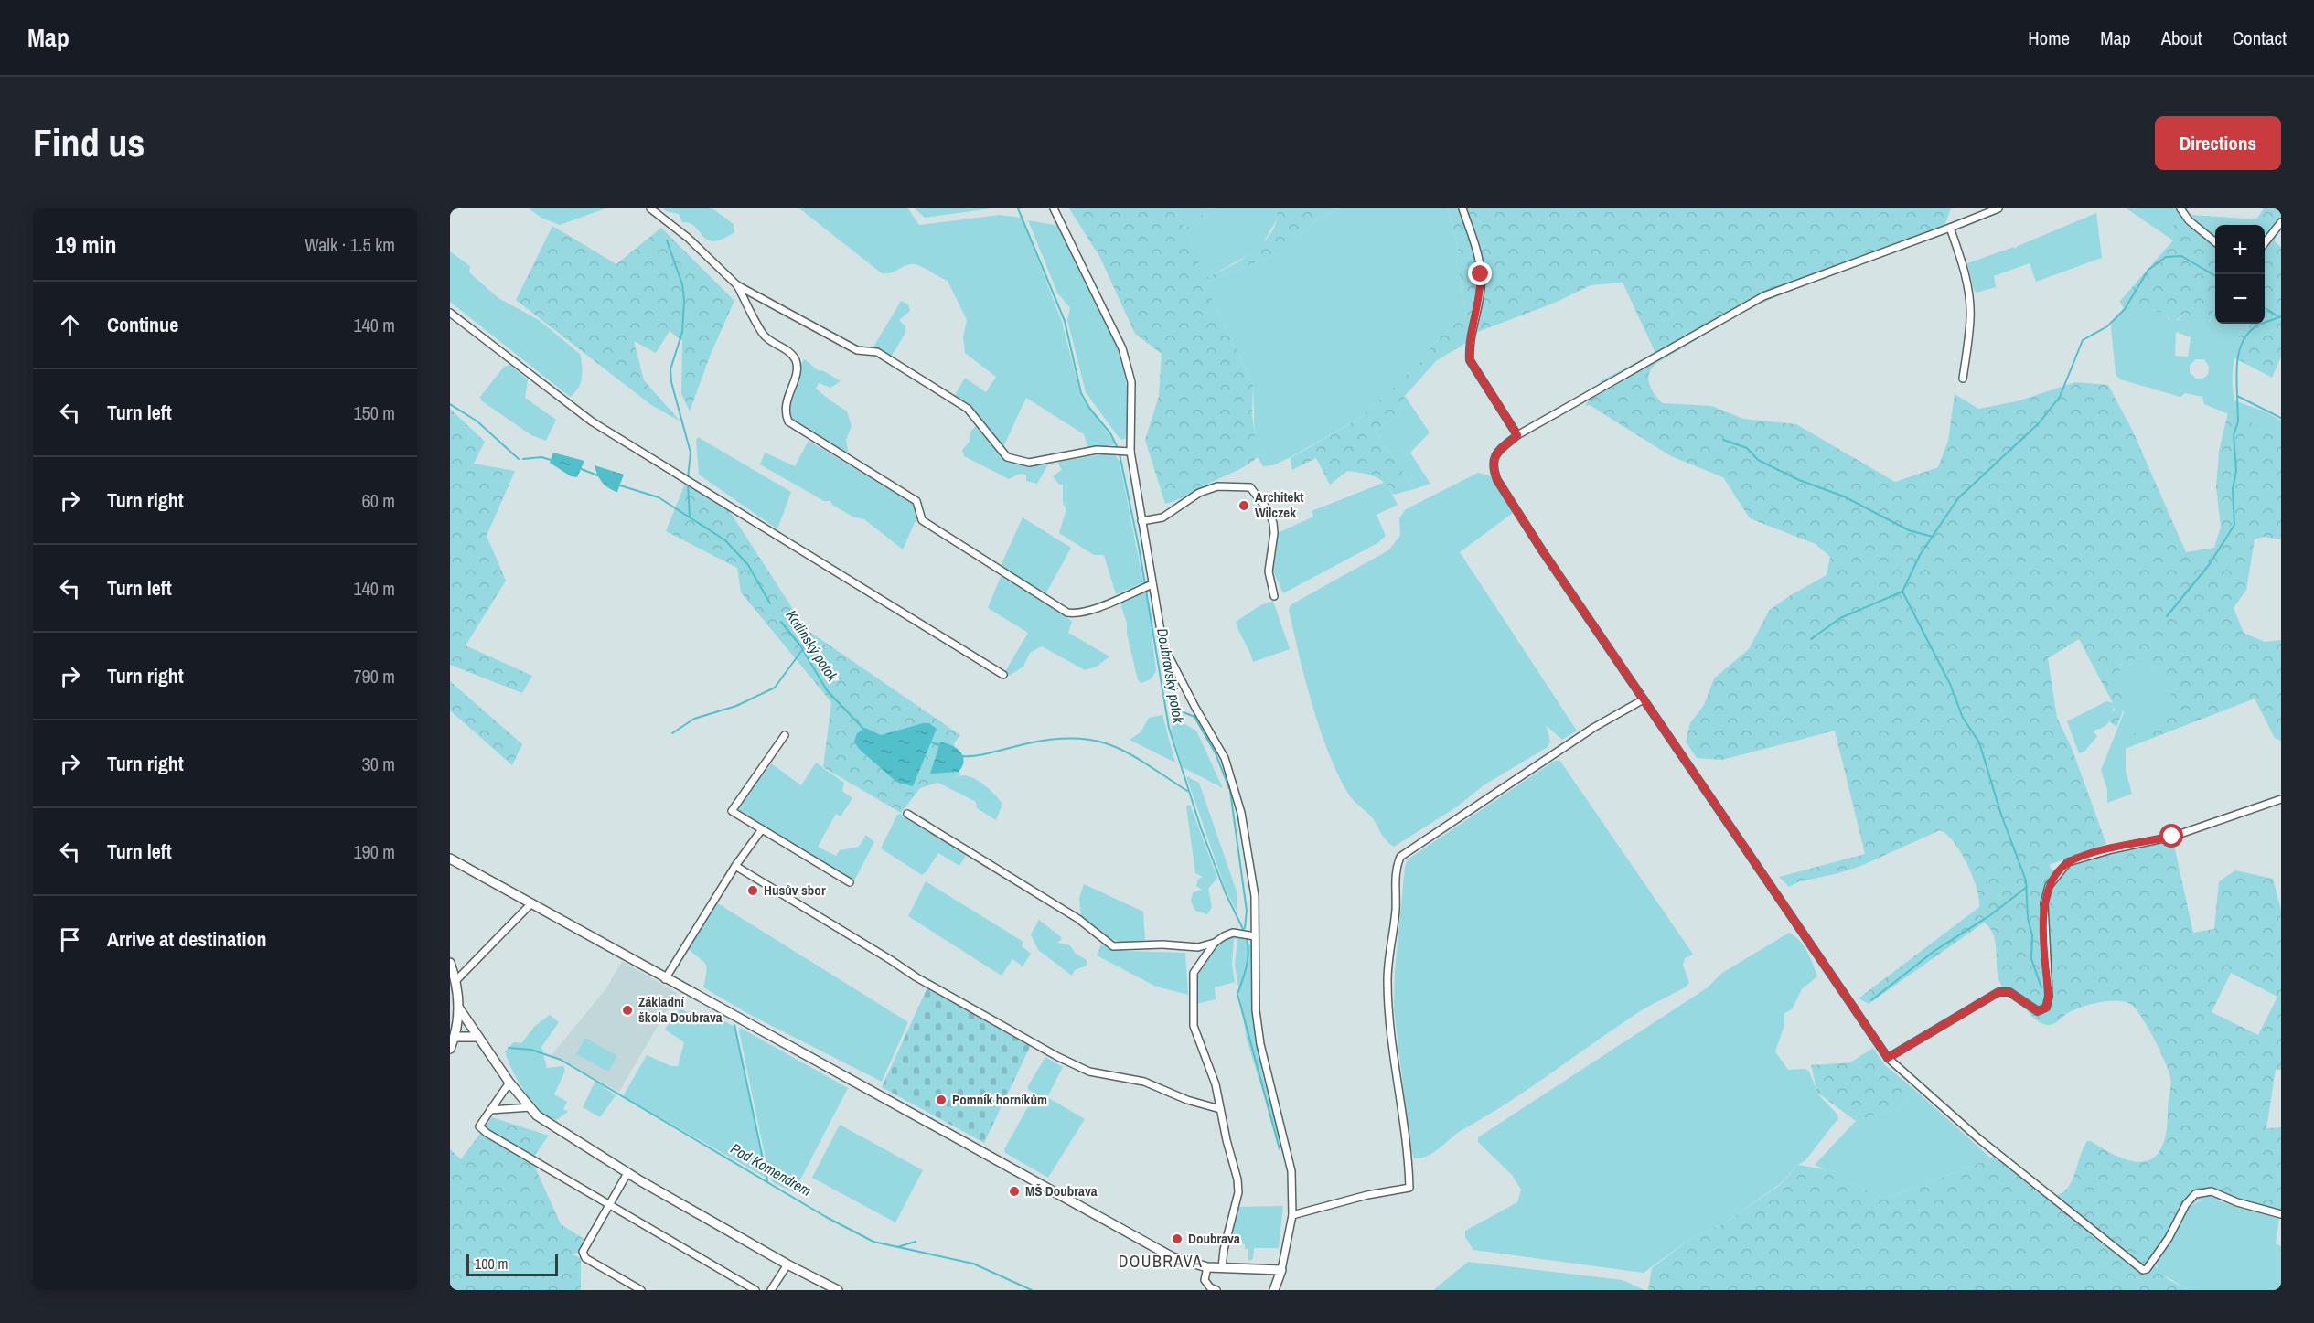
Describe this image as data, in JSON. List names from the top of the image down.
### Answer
{
  "districts": ["DOUBRAVA"],
  "water": ["Kotlinský potok", "Doubravský potok", "Pod Komendrem"],
  "places": [
    "Architekt Wilczek",
    "Husův sbor",
    "Základní škola Doubrava",
    "Pomník horníkům",
    "MŠ Doubrava",
    "Doubrava"
  ],
  "scale_bar": "100 m",
  "page": {
    "header": "Map",
    "nav": [
      "Home",
      "Map",
      "About",
      "Contact"
    ],
    "buttons": "Directions",
    "title": "Find us",
    "heading": ["19 min", "Walk · 1.5 km"],
    "map_buttons": ["+", "−"],
    "list": [
      ["Continue", "140 m"],
      ["Turn left", "150 m"],
      ["Turn right", "60 m"],
      ["Turn left", "140 m"],
      ["Turn right", "790 m"],
      ["Turn right", "30 m"],
      ["Turn left", "190 m"],
      "Arrive at destination"
    ],
    "scale": "100 m"
  }
}
